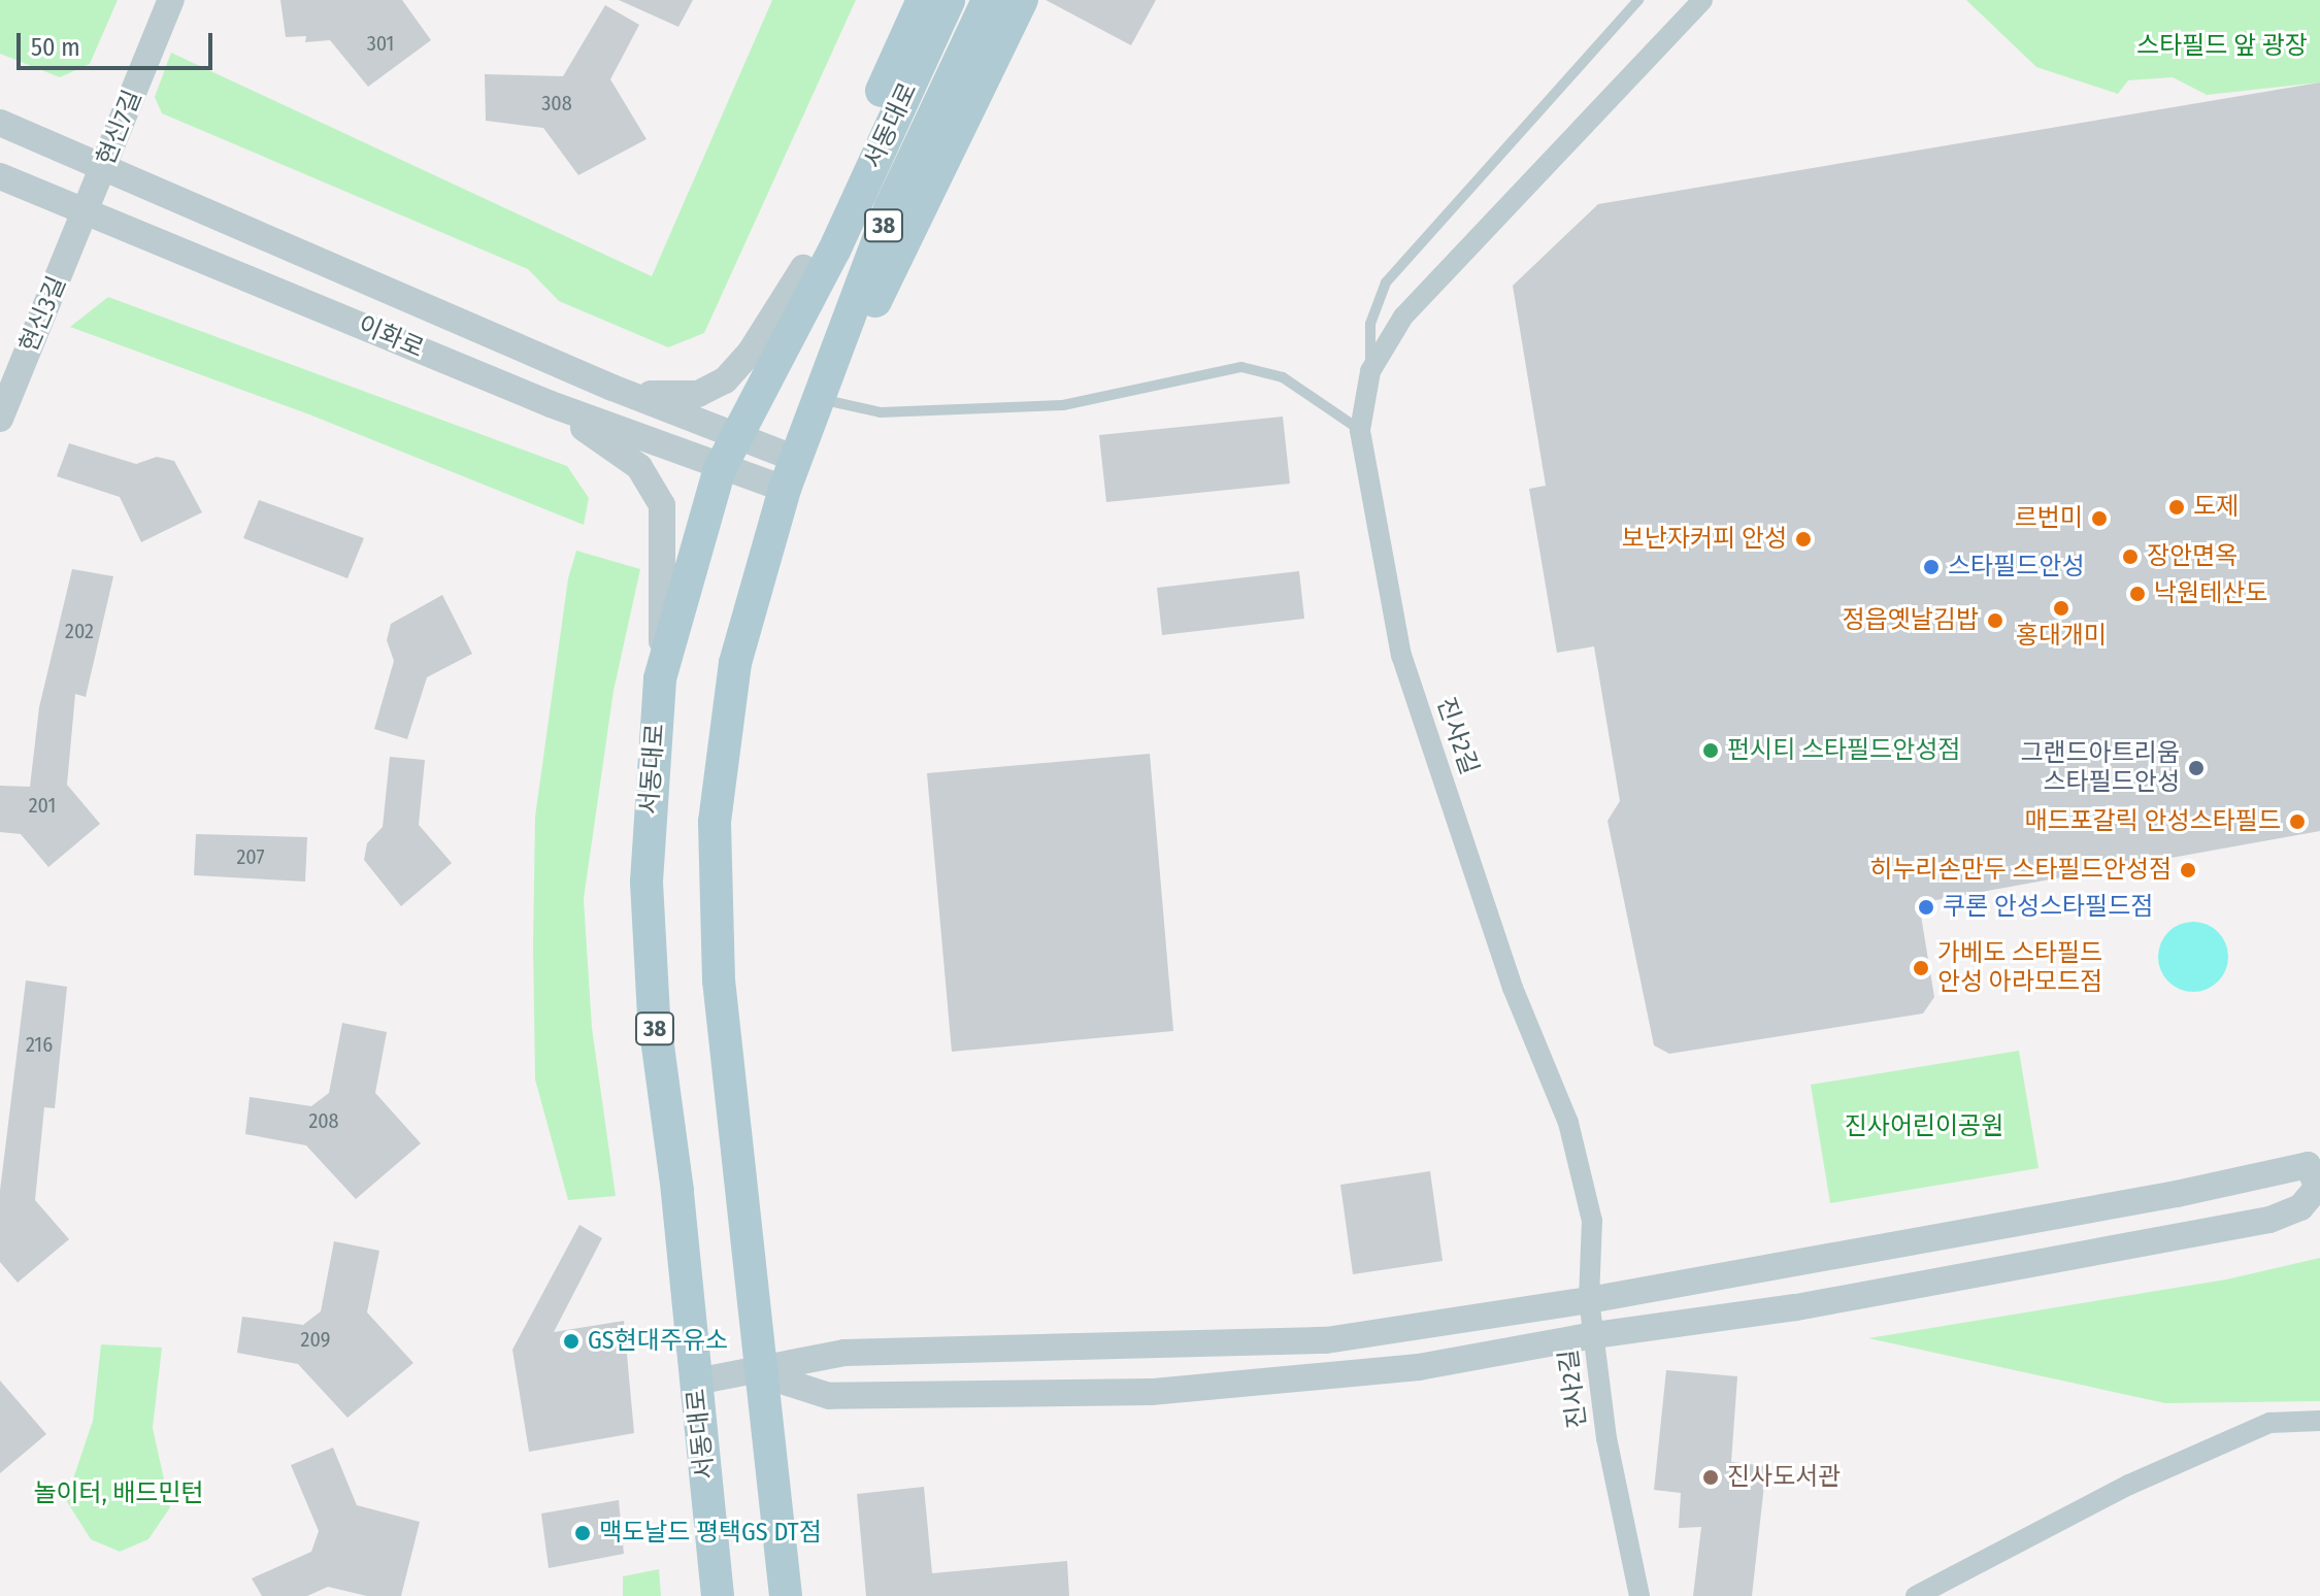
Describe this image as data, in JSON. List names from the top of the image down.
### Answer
{
  "streets": {
    "main road": ["서동대로", "38"],
    "street": [
      "현신7길",
      "현신3길",
      "이화로",
      "진사2길"
    ]
  },
  "crossings": [
    ["서동대로", "이화로"],
    ["현신7길", "현신3길"],
    ["현신7길", "이화로"],
    ["현신3길", "이화로"]
  ],
  "parks": ["스타필드 앞 광장", "진사어린이공원", "놀이터, 배드민턴"],
  "places": [
    "도제",
    "르번미",
    "보난자커피 안성",
    "장안면옥",
    "스타필드안성",
    "낙원테산도",
    "홍대개미",
    "정읍옛날김밥",
    "펀시티 스타필드안성점",
    "그랜드아트리움 스타필드안성",
    "매드포갈릭 안성스타필드",
    "히누리손만두 스타필드안성점",
    "쿠론 안성스타필드점",
    "가베도 스타필드 안성 아라모드점",
    "GS현대주유소",
    "진사도서관",
    "맥도날드 평택GS DT점"
  ],
  "house_numbers": [
    "301",
    "308",
    "202",
    "201",
    "207",
    "216",
    "208",
    "209"
  ],
  "scale_bar": "50 m"
}
